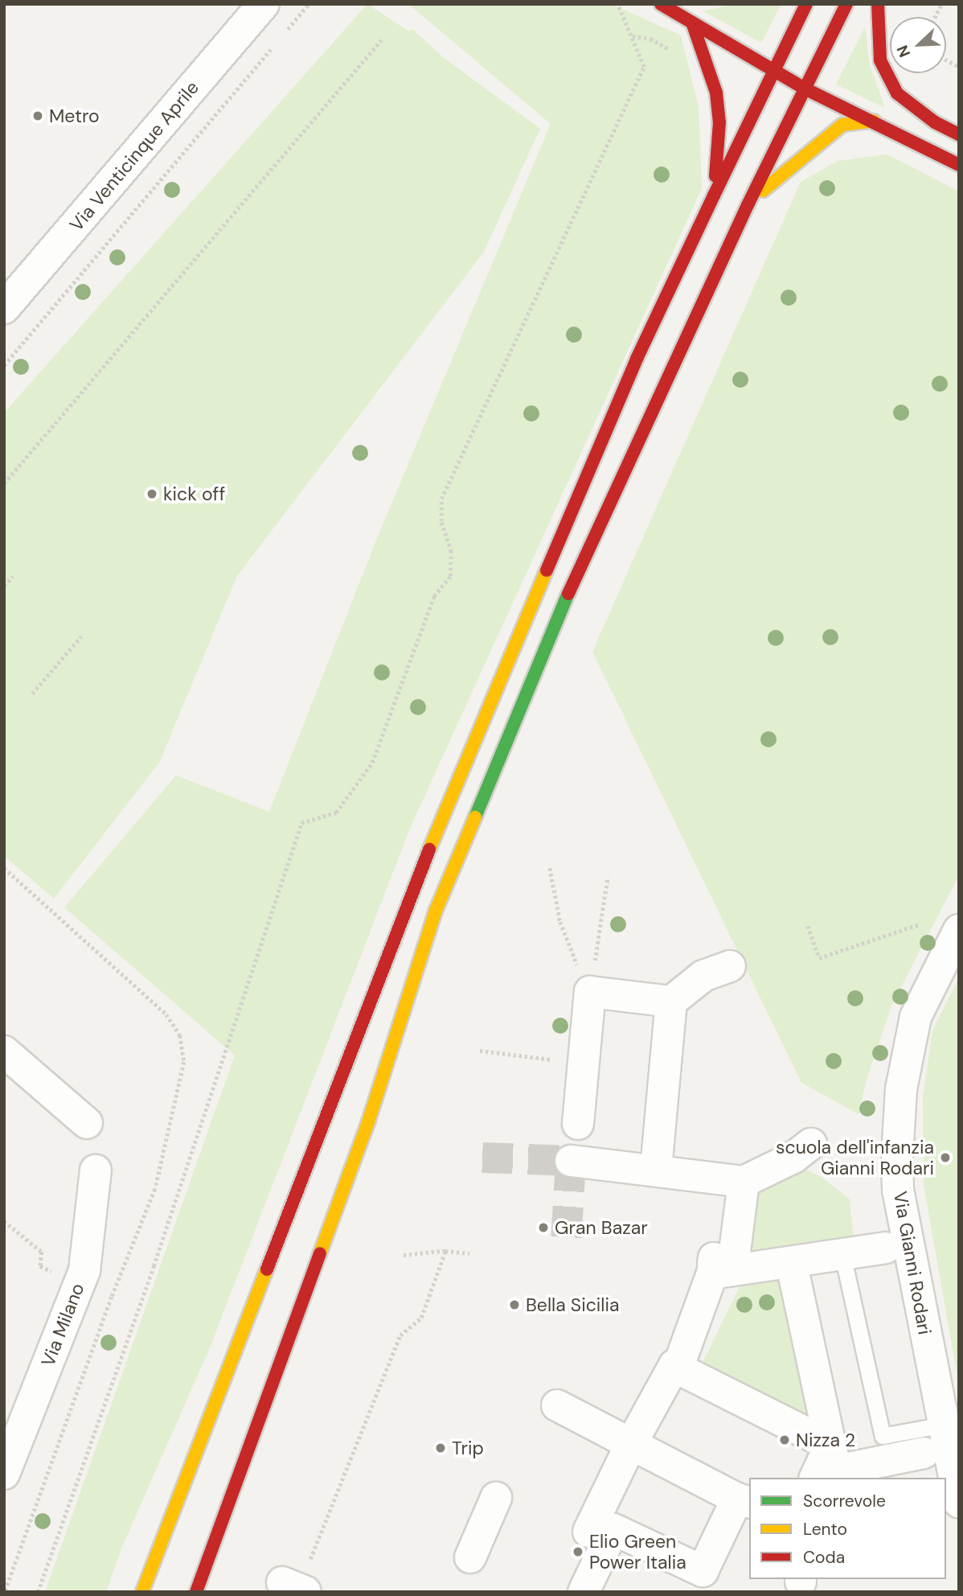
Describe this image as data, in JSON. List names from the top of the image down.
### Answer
{
  "streets": {
    "street": ["Via Venticinque Aprile", "Via Gianni Rodari", "Via Milano"]
  },
  "places": [
    "Metro",
    "kick off",
    "scuola dell'infanzia Gianni Rodari",
    "Gran Bazar",
    "Bella Sicilia",
    "Nizza 2",
    "Trip",
    "Elio Green Power Italia"
  ],
  "legend": ["Scorrevole", "Lento", "Coda"],
  "north": "bottom left"
}
